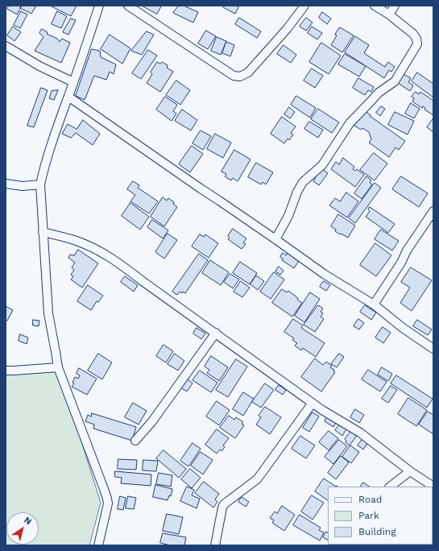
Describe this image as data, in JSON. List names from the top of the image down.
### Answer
{
  "legend": ["Road", "Park", "Building"],
  "north": "top right"
}
